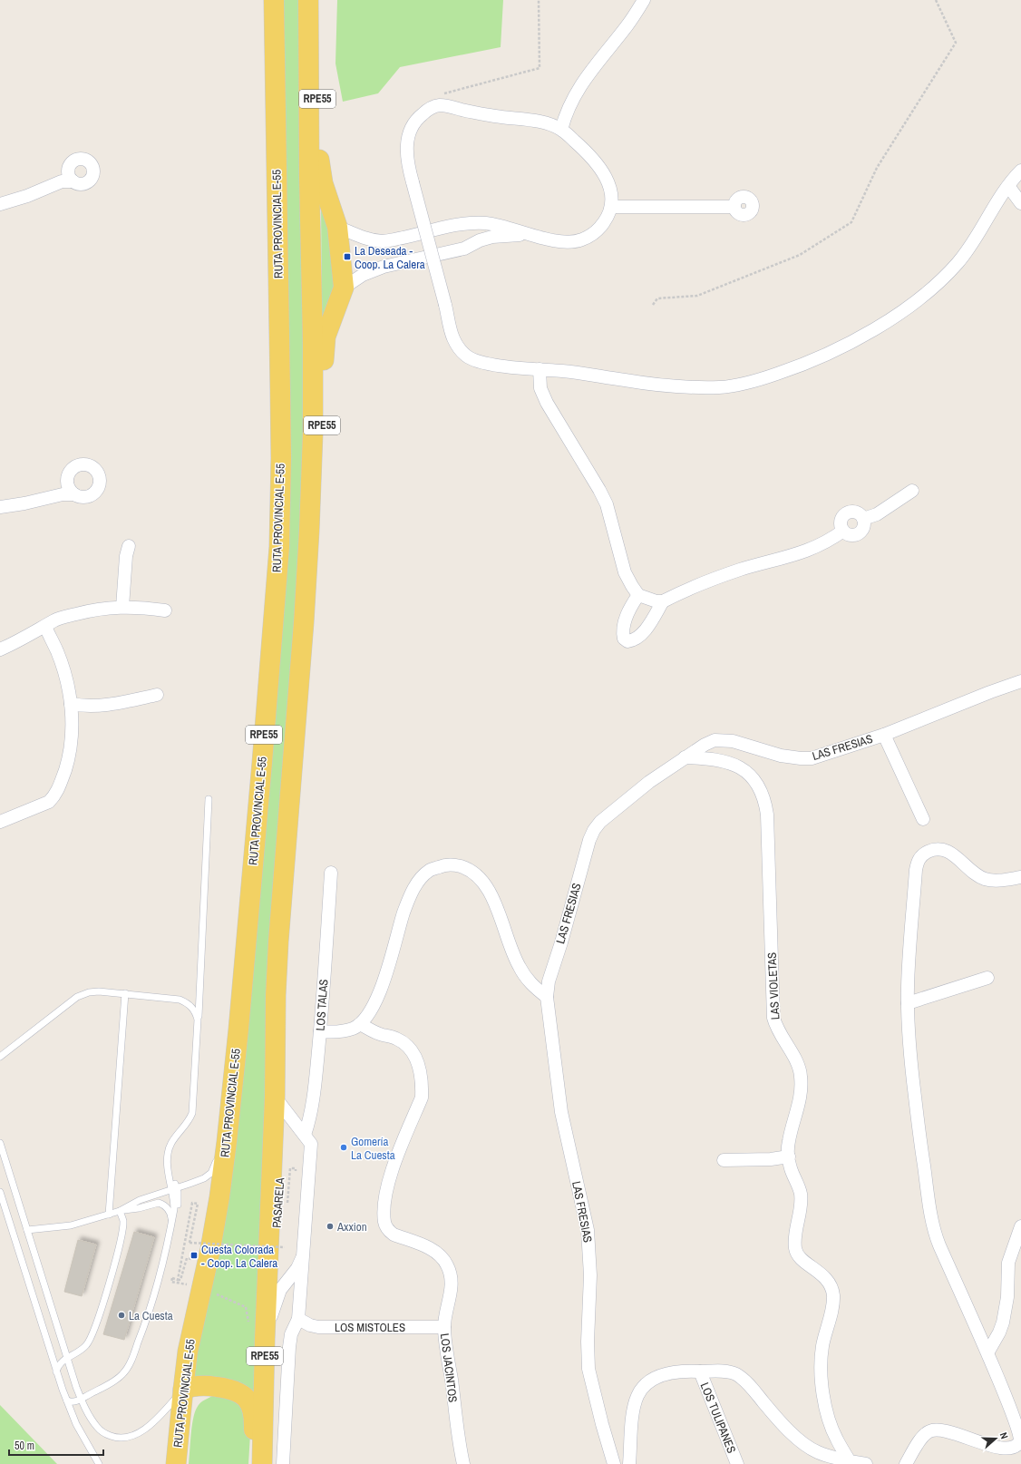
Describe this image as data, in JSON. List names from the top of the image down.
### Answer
{
  "streets": {
    "main road": ["RPE55", "RUTA PROVINCIAL E-55"],
    "street": [
      "LAS FRESIAS",
      "LAS VIOLETAS",
      "LOS TALAS",
      "LOS MISTOLES",
      "LOS JACINTOS",
      "LOS TULIPANES"
    ],
    "path": ["PASARELA"]
  },
  "crossings": [
    ["RPE55", "RUTA PROVINCIAL E-55"],
    ["LAS FRESIAS", "LAS VIOLETAS"],
    ["LOS MISTOLES", "LOS JACINTOS"]
  ],
  "places": {
    "transit": ["La Deseada - Coop. La Calera", "Cuesta Colorada - Coop. La Calera"],
    "other": ["Gomería La Cuesta", "Axxion", "La Cuesta"]
  },
  "scale_bar": "50 m",
  "north": "right"
}
